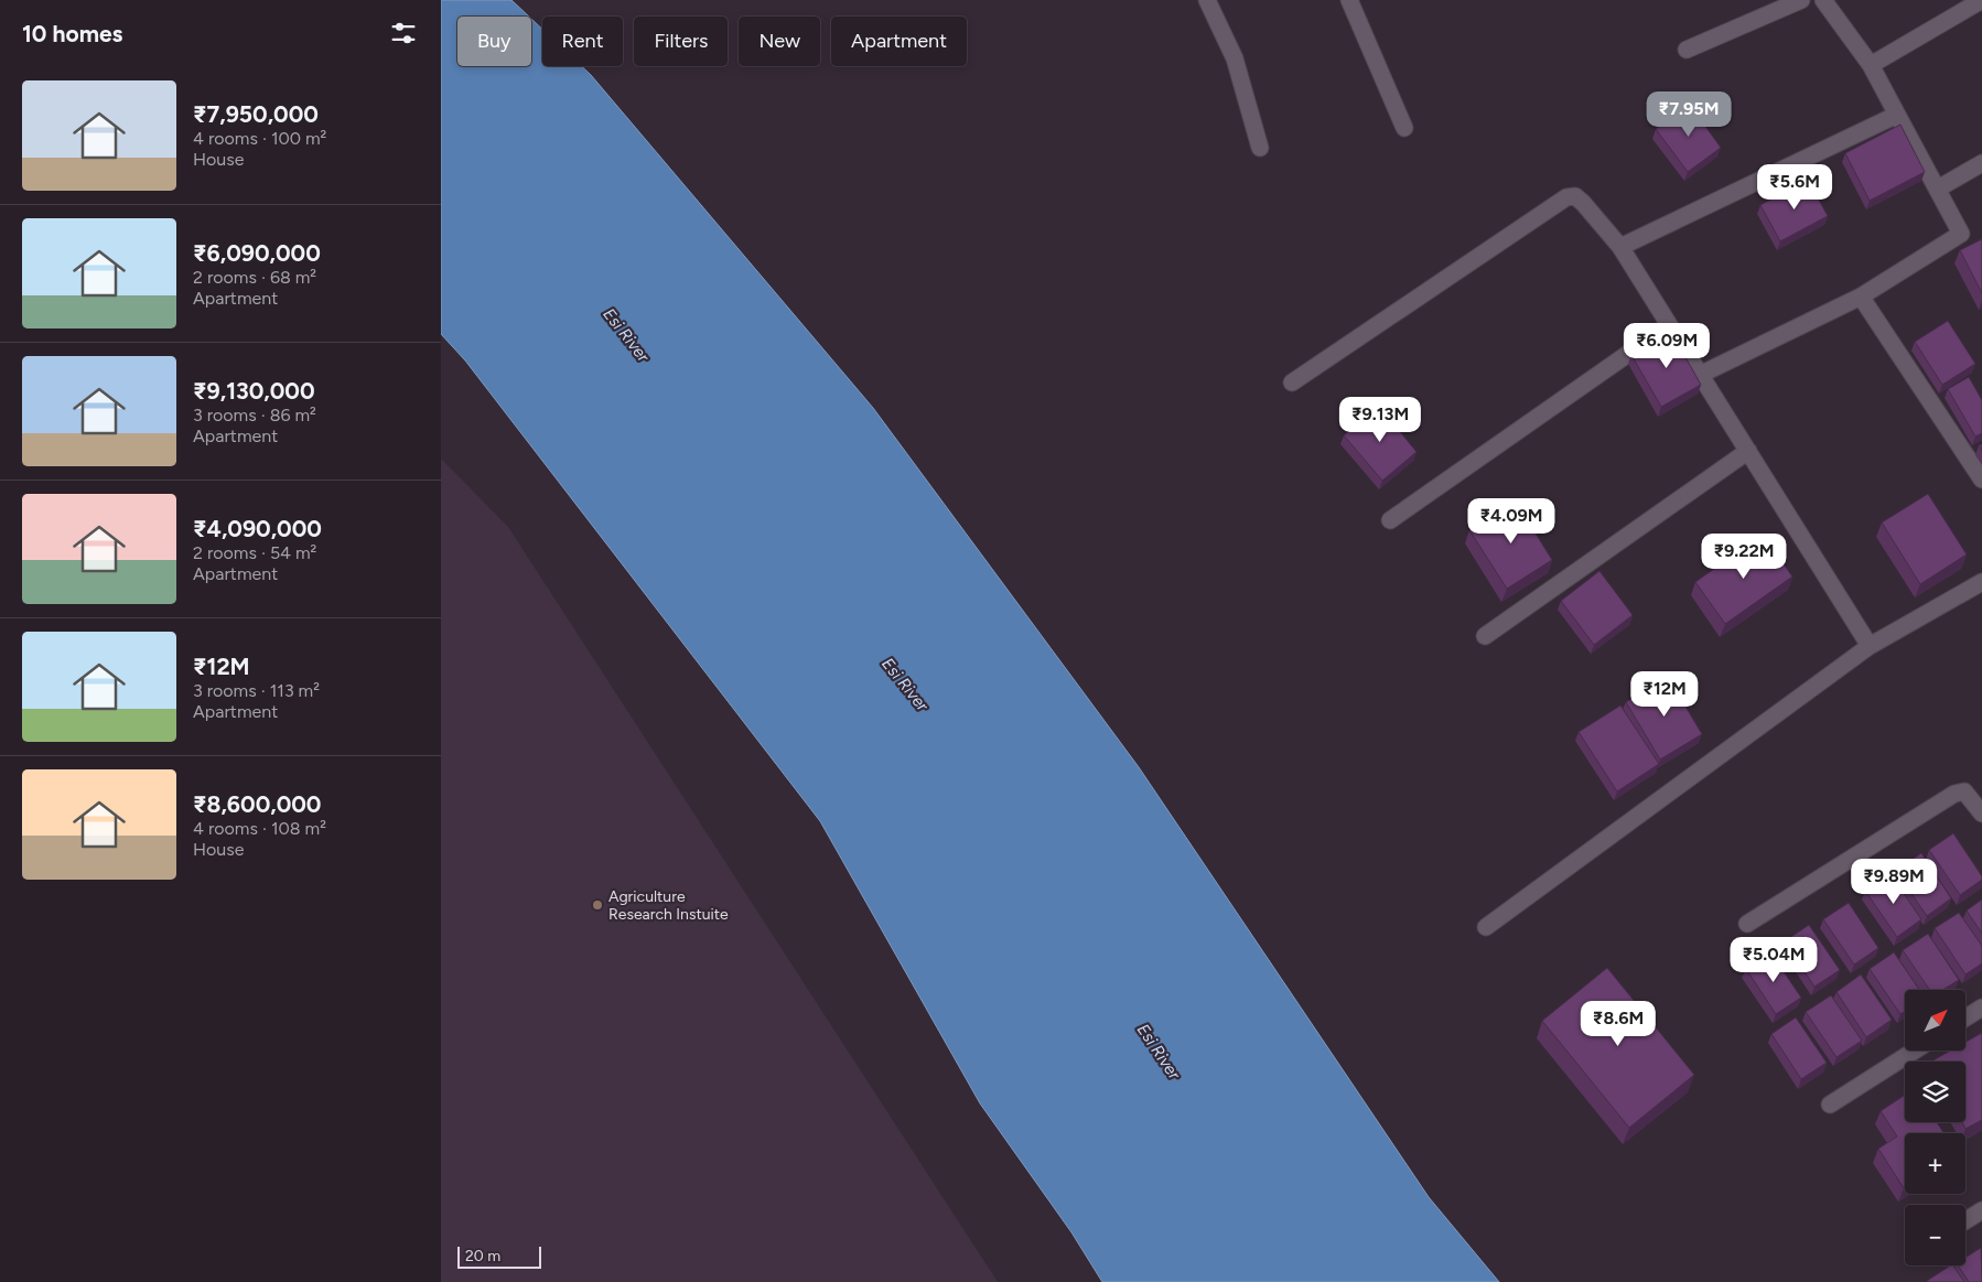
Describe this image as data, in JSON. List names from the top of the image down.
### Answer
{
  "water": ["Esi River"],
  "places": ["Agriculture Research Instuite"],
  "scale_bar": "20 m",
  "north": "top right",
  "page": {
    "heading": "10 homes",
    "chip": [
      "Buy",
      "Rent",
      "Filters",
      "New",
      "Apartment"
    ],
    "list": [
      {
        "name": "₹7,950,000",
        "note": "4 rooms · 100 m² · House"
      },
      {
        "name": "₹6,090,000",
        "note": "2 rooms · 68 m² · Apartment"
      },
      {
        "name": "₹9,130,000",
        "note": "3 rooms · 86 m² · Apartment"
      },
      {
        "name": "₹4,090,000",
        "note": "2 rooms · 54 m² · Apartment"
      },
      {
        "name": "₹12M",
        "note": "3 rooms · 113 m² · Apartment"
      },
      {
        "name": "₹8,600,000",
        "note": "4 rooms · 108 m² · House"
      }
    ],
    "price": [
      "₹7.95M",
      "₹5.6M",
      "₹6.09M",
      "₹9.13M",
      "₹4.09M",
      "₹9.22M",
      "₹12M",
      "₹9.89M",
      "₹5.04M",
      "₹8.6M"
    ],
    "map_buttons": ["+", "−"],
    "scale": "20 m"
  }
}
